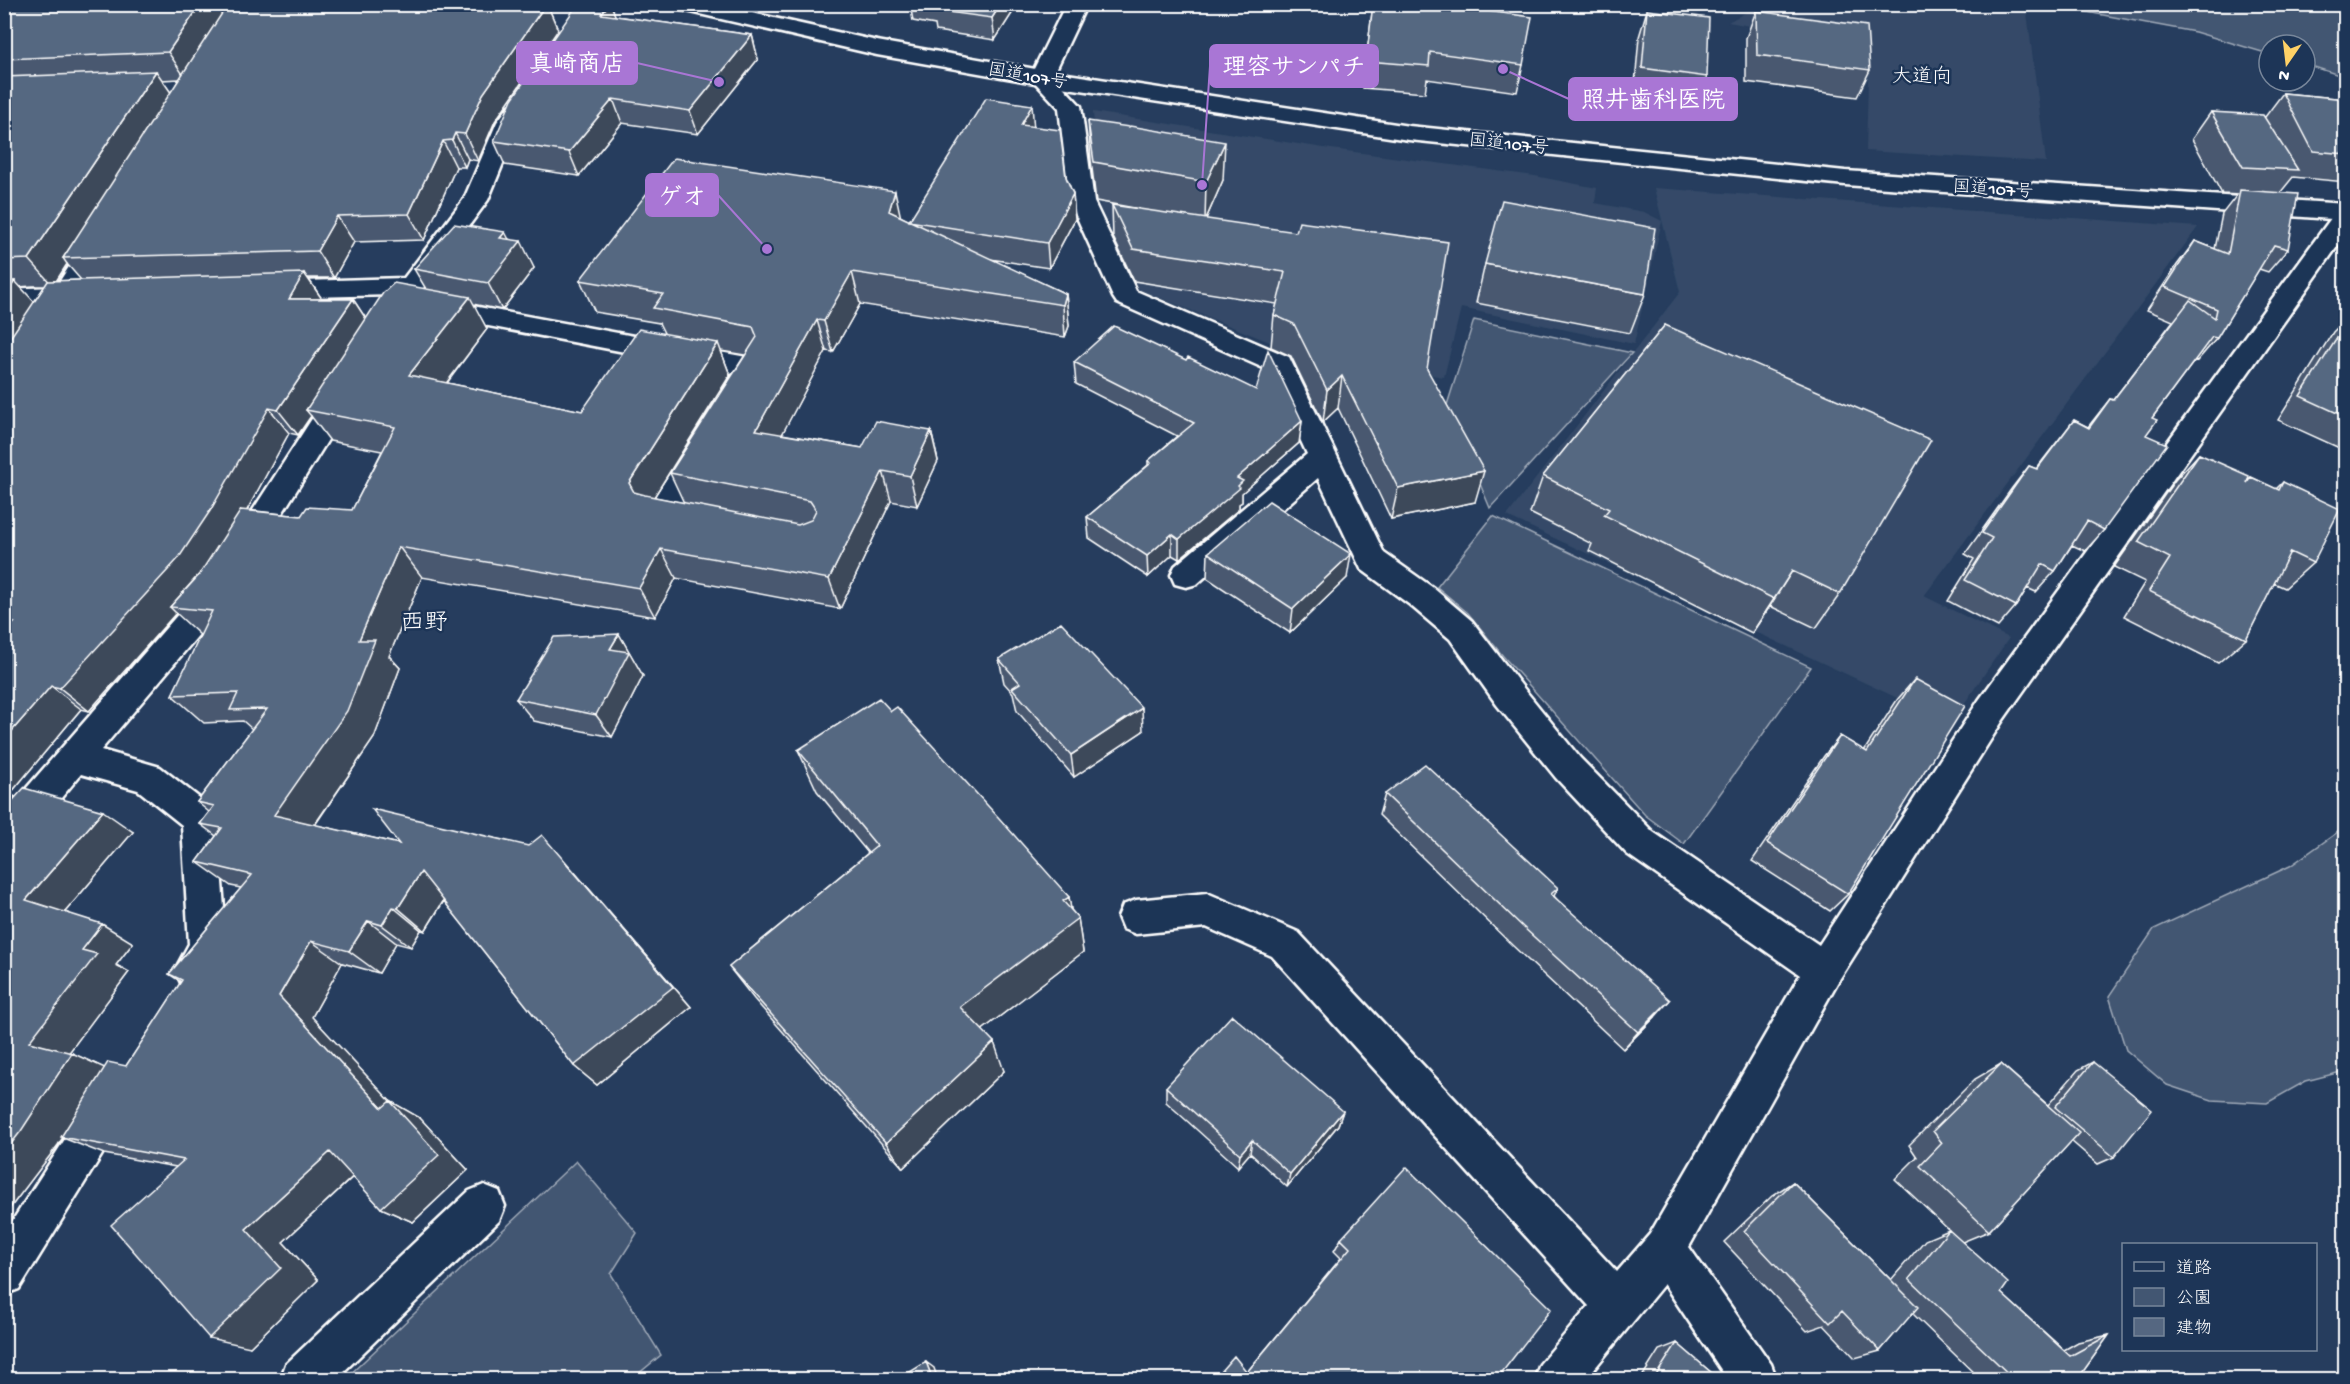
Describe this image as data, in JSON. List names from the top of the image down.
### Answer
{
  "streets": {
    "main road": ["国道107号"]
  },
  "districts": ["大道向", "西野"],
  "places": [
    "照井歯科医院",
    "真崎商店",
    "理容サンパチ",
    "ゲオ"
  ],
  "legend": ["道路", "公園", "建物"],
  "north": "bottom"
}
